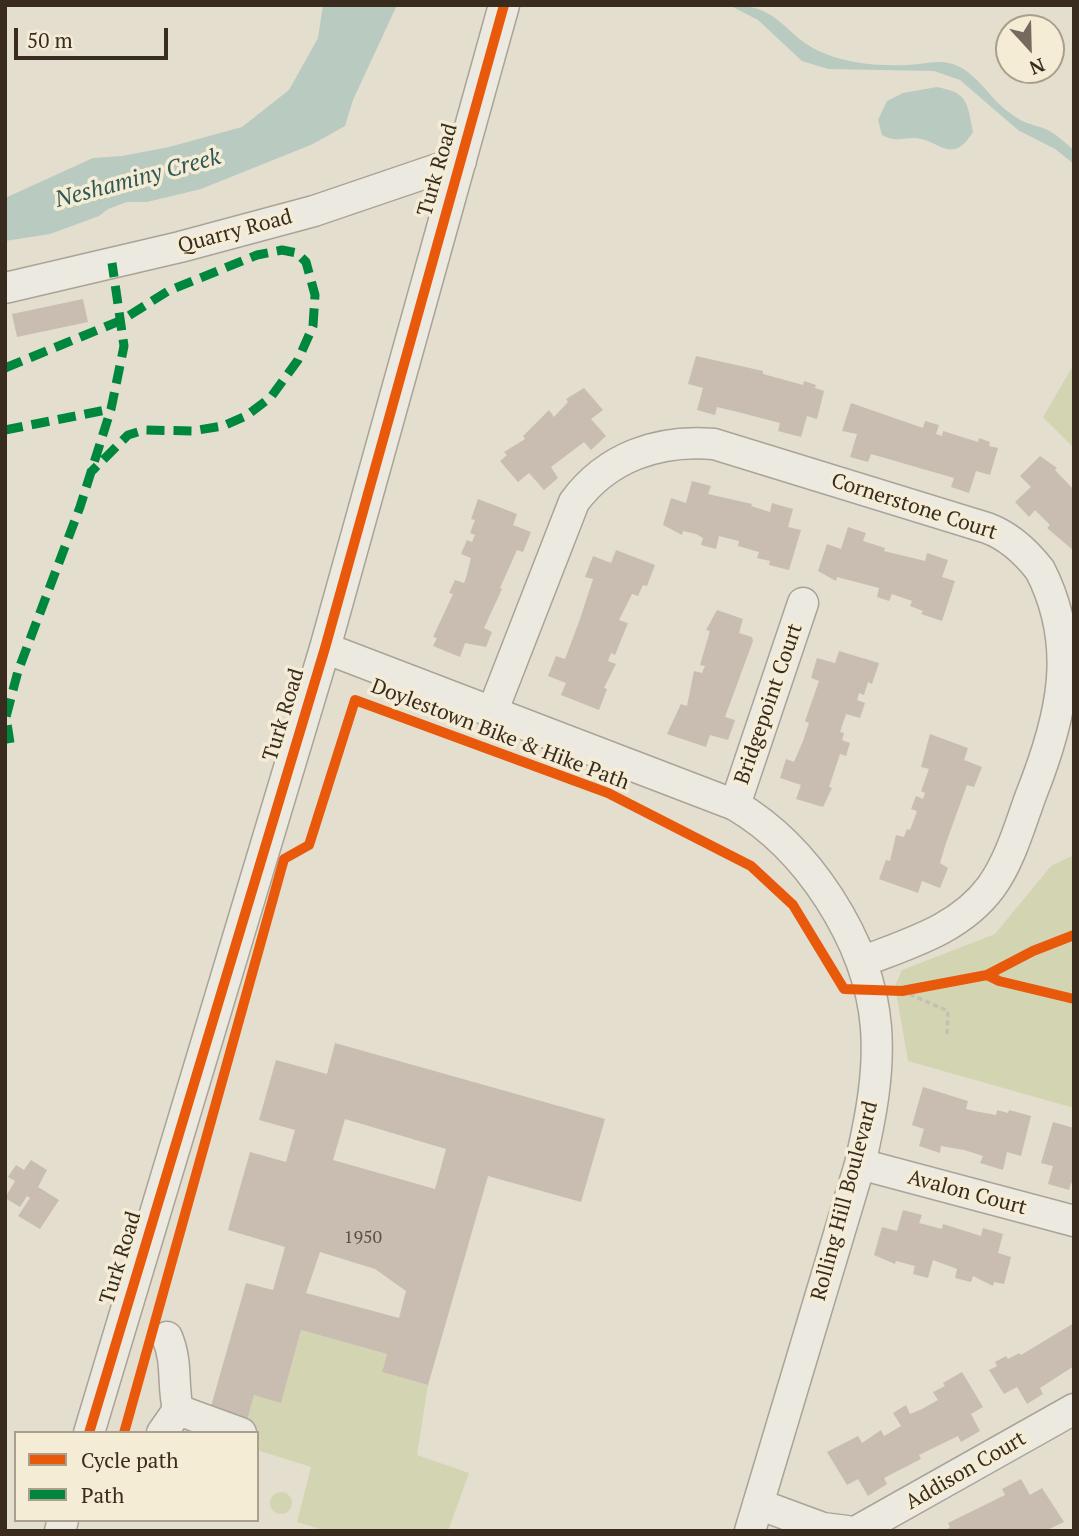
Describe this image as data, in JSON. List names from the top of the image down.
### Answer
{
  "streets": {
    "street": [
      "Turk Road",
      "Quarry Road",
      "Cornerstone Court",
      "Bridgepoint Court",
      "Avalon Court",
      "Rolling Hill Boulevard",
      "Addison Court"
    ],
    "cycle path": ["Doylestown Bike & Hike Path"]
  },
  "crossings": [
    ["Turk Road", "Quarry Road"],
    ["Turk Road", "Rolling Hill Boulevard"],
    ["Cornerstone Court", "Rolling Hill Boulevard"],
    ["Bridgepoint Court", "Rolling Hill Boulevard"],
    ["Avalon Court", "Rolling Hill Boulevard"]
  ],
  "water": ["Neshaminy Creek"],
  "house_numbers": ["1950"],
  "legend": ["Cycle path", "Path"],
  "scale_bar": "50 m",
  "north": "bottom"
}
